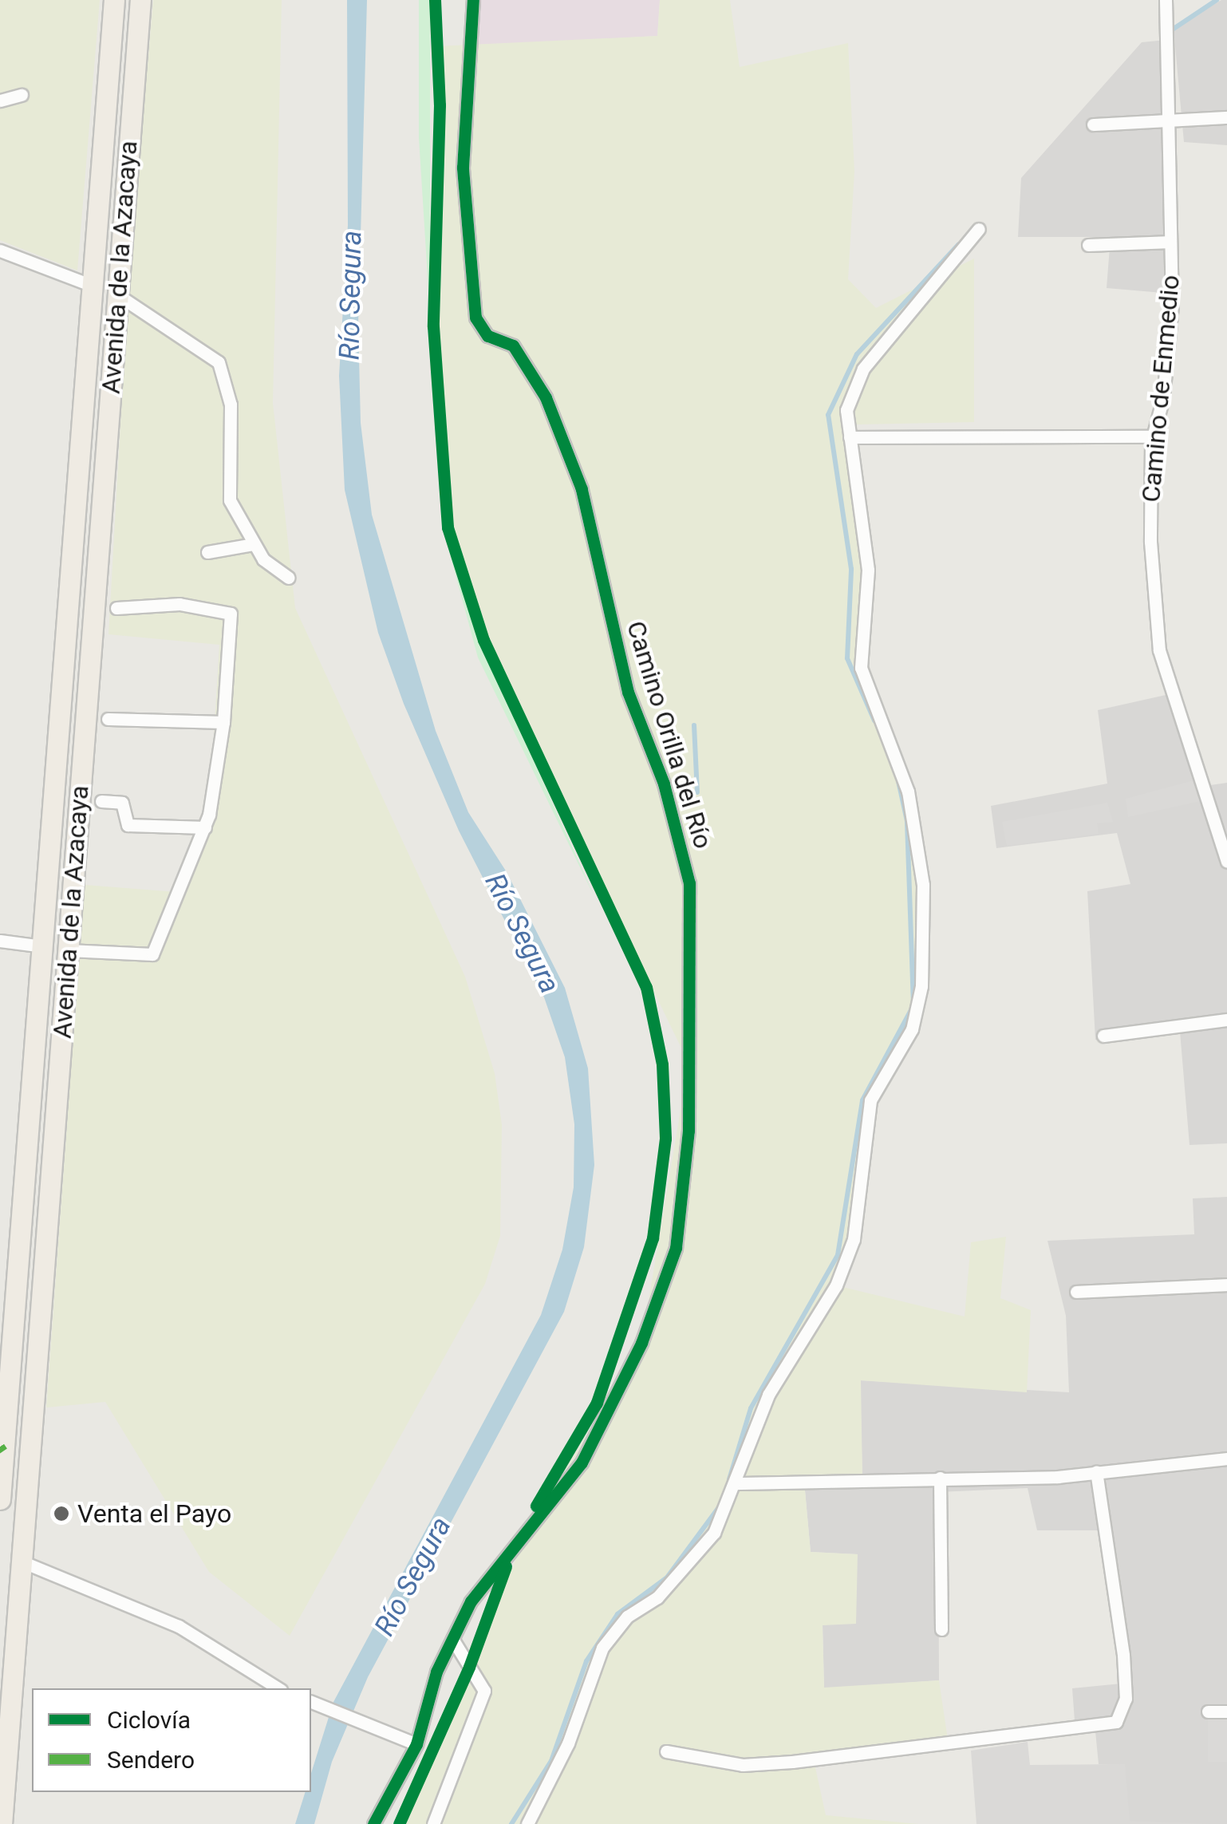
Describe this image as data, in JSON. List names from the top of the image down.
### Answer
{
  "streets": {
    "main road": ["Avenida de la Azacaya"],
    "street": ["Camino de Enmedio", "Camino Orilla del Río"]
  },
  "water": ["Río Segura"],
  "places": ["Venta el Payo"],
  "legend": ["Ciclovía", "Sendero"]
}
